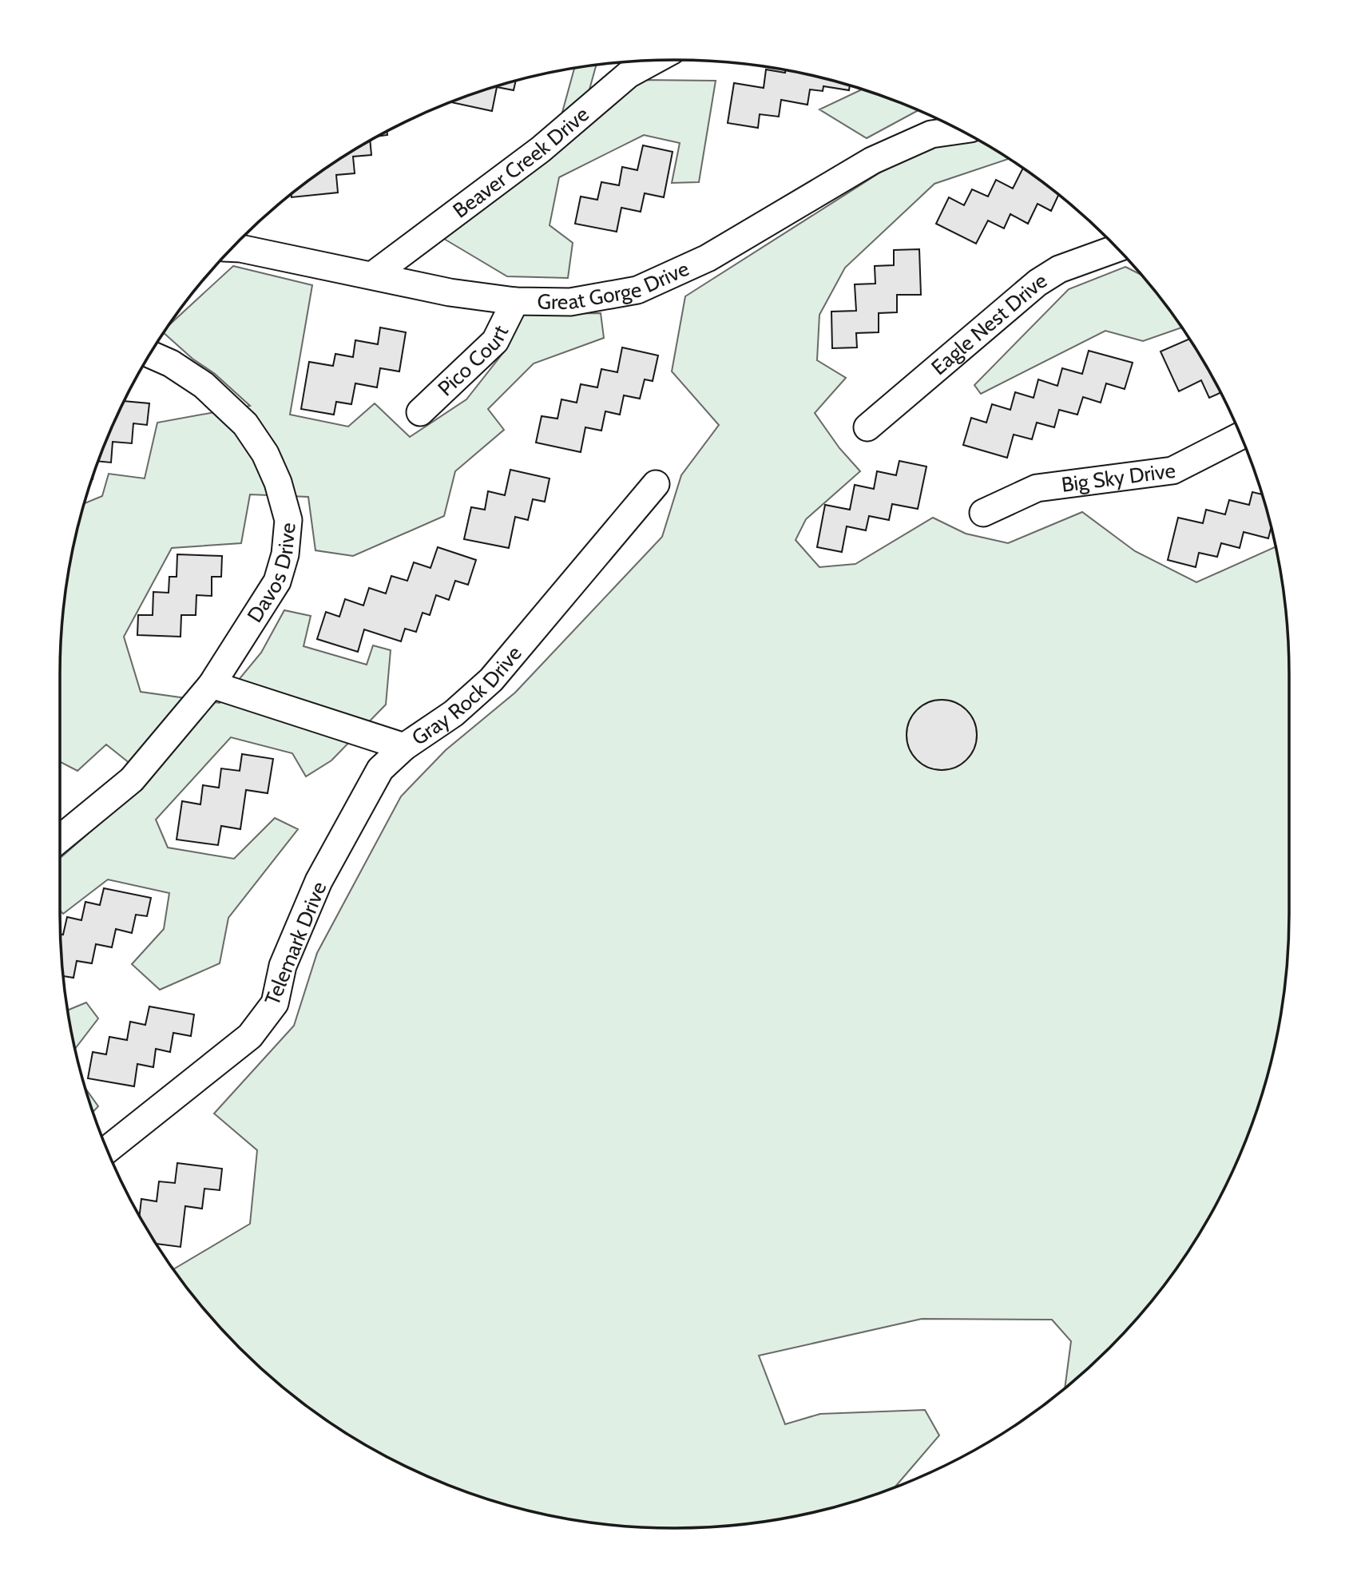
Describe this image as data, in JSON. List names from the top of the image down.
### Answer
{
  "streets": {
    "street": [
      "Beaver Creek Drive",
      "Great Gorge Drive",
      "Eagle Nest Drive",
      "Pico Court",
      "Big Sky Drive",
      "Davos Drive",
      "Gray Rock Drive",
      "Telemark Drive"
    ]
  },
  "crossings": [
    ["Beaver Creek Drive", "Great Gorge Drive"],
    ["Great Gorge Drive", "Pico Court"],
    ["Davos Drive", "Gray Rock Drive"],
    ["Gray Rock Drive", "Telemark Drive"]
  ]
}
